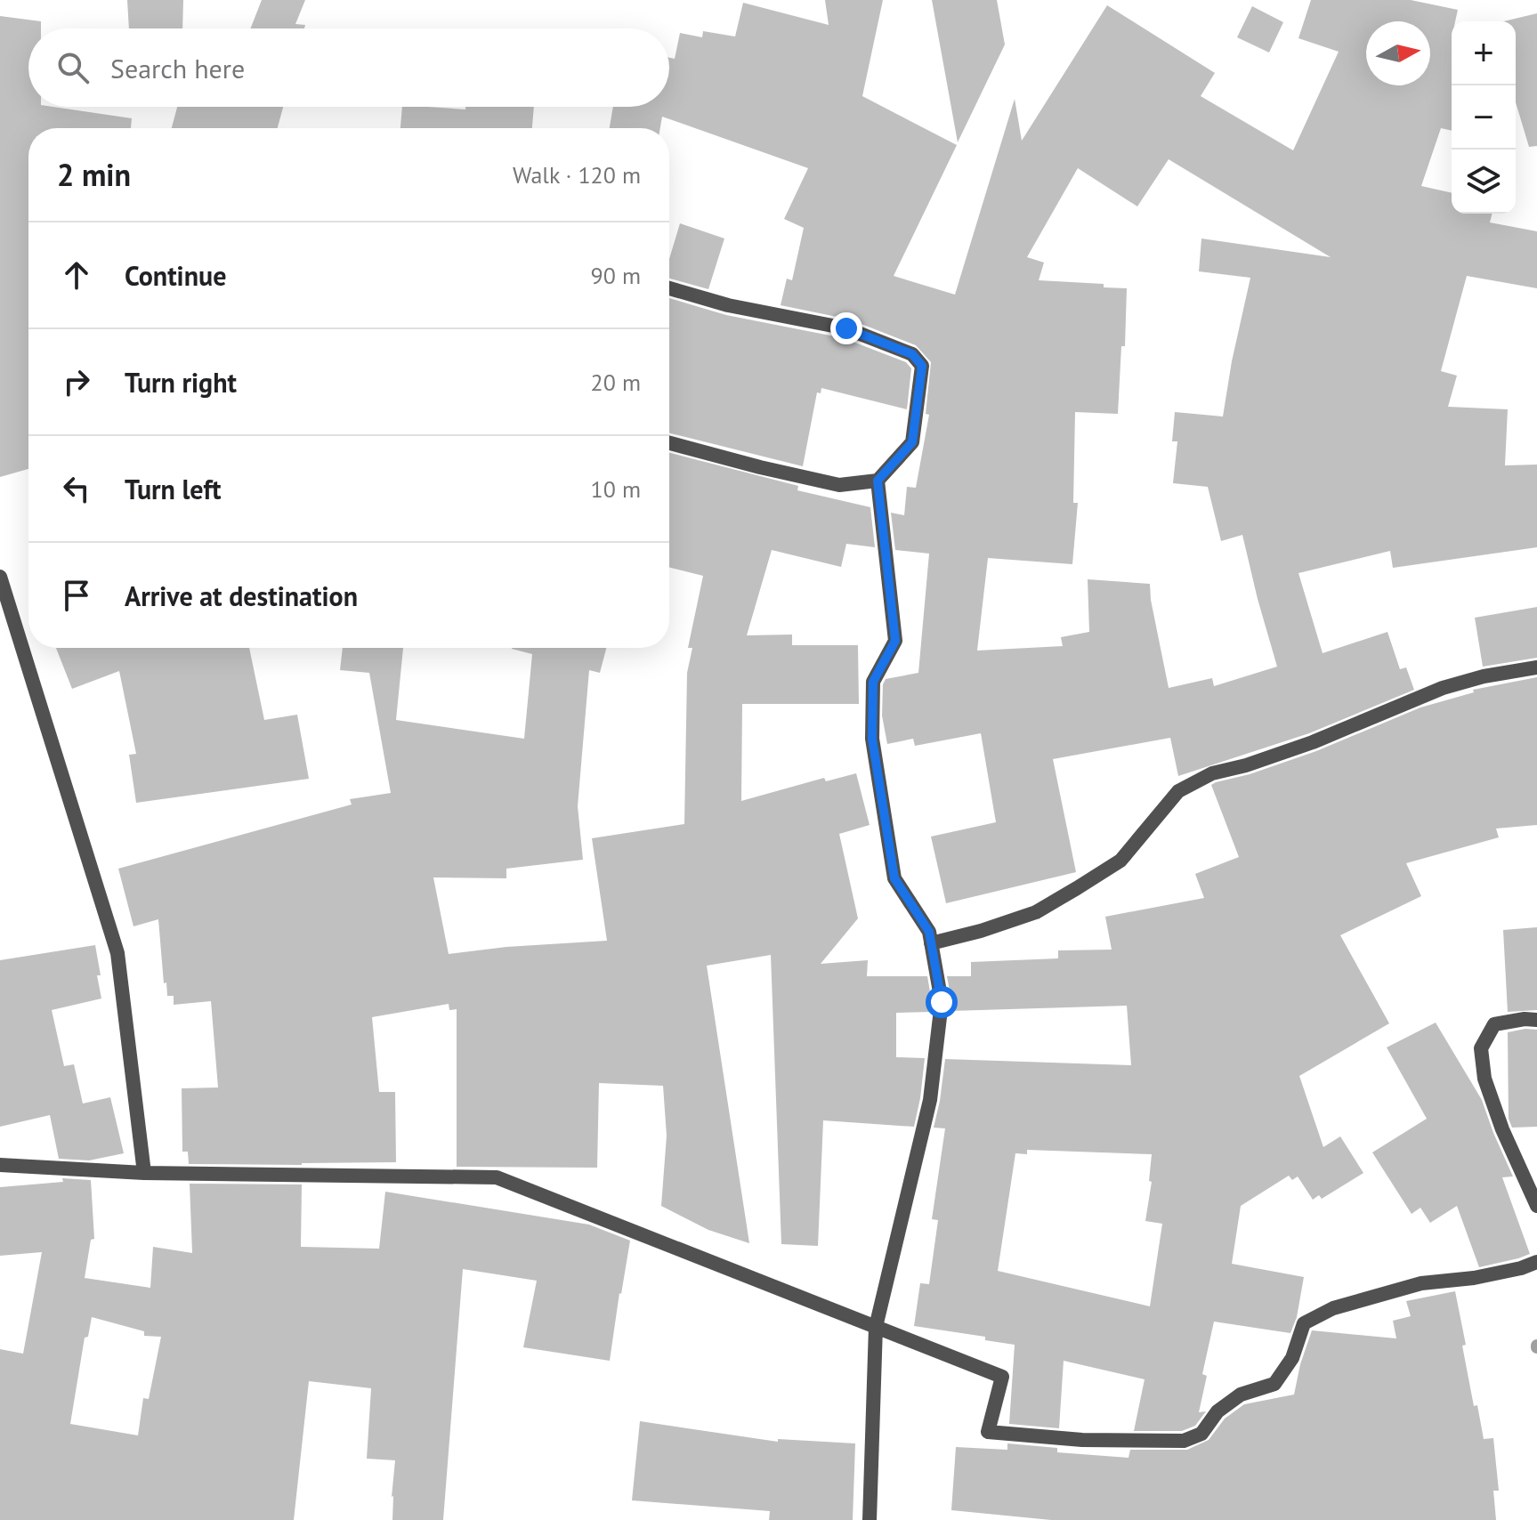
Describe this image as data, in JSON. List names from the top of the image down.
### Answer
{
  "north": "right",
  "page": {
    "map_buttons": ["+", "−"],
    "search": "Search here",
    "heading": ["2 min", "Walk · 120 m"],
    "list": [
      ["Continue", "90 m"],
      ["Turn right", "20 m"],
      ["Turn left", "10 m"],
      "Arrive at destination"
    ]
  }
}
